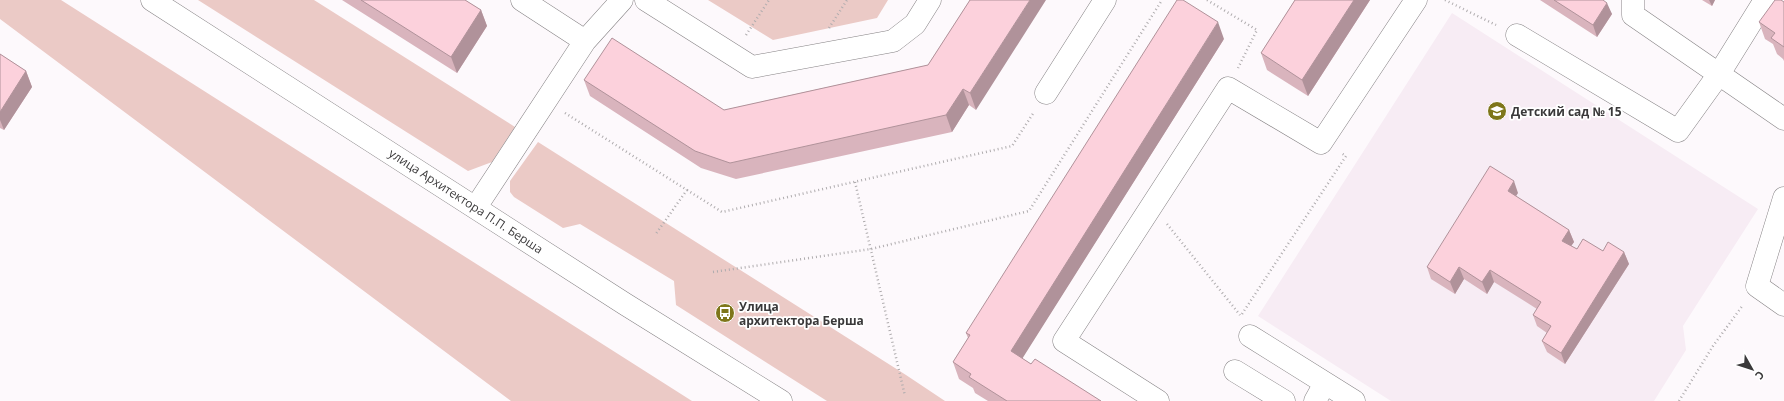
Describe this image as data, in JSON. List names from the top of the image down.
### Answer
{
  "streets": {
    "street": ["улица Архитектора П.П. Берша"]
  },
  "places": {
    "school or university": ["Детский сад № 15"],
    "bus stop": ["Улица архитектора Берша"]
  },
  "north": "bottom right"
}
